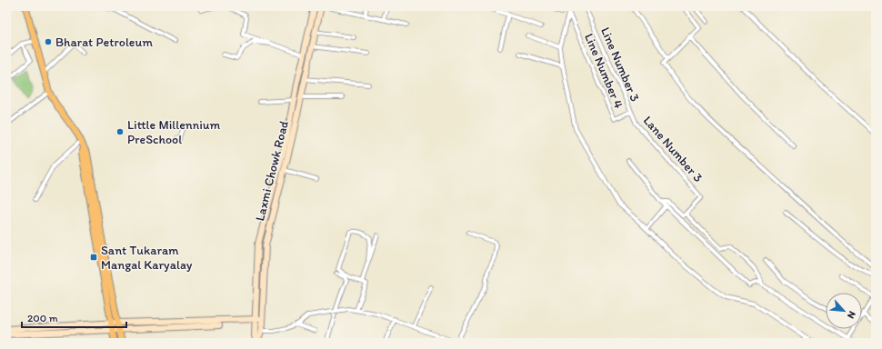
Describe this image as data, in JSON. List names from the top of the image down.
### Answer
{
  "streets": {
    "main road": ["Laxmi Chowk Road"],
    "street": ["Line Number 3", "Line Number 4", "Lane Number 3"]
  },
  "crossings": [
    ["Line Number 3", "Line Number 4"],
    ["Line Number 3", "Lane Number 3"],
    ["Line Number 4", "Lane Number 3"]
  ],
  "places": {
    "other": ["Bharat Petroleum", "Little Millennium PreSchool"],
    "transit": ["Sant Tukaram Mangal Karyalay"]
  },
  "scale_bar": "200 m",
  "north": "bottom right"
}
